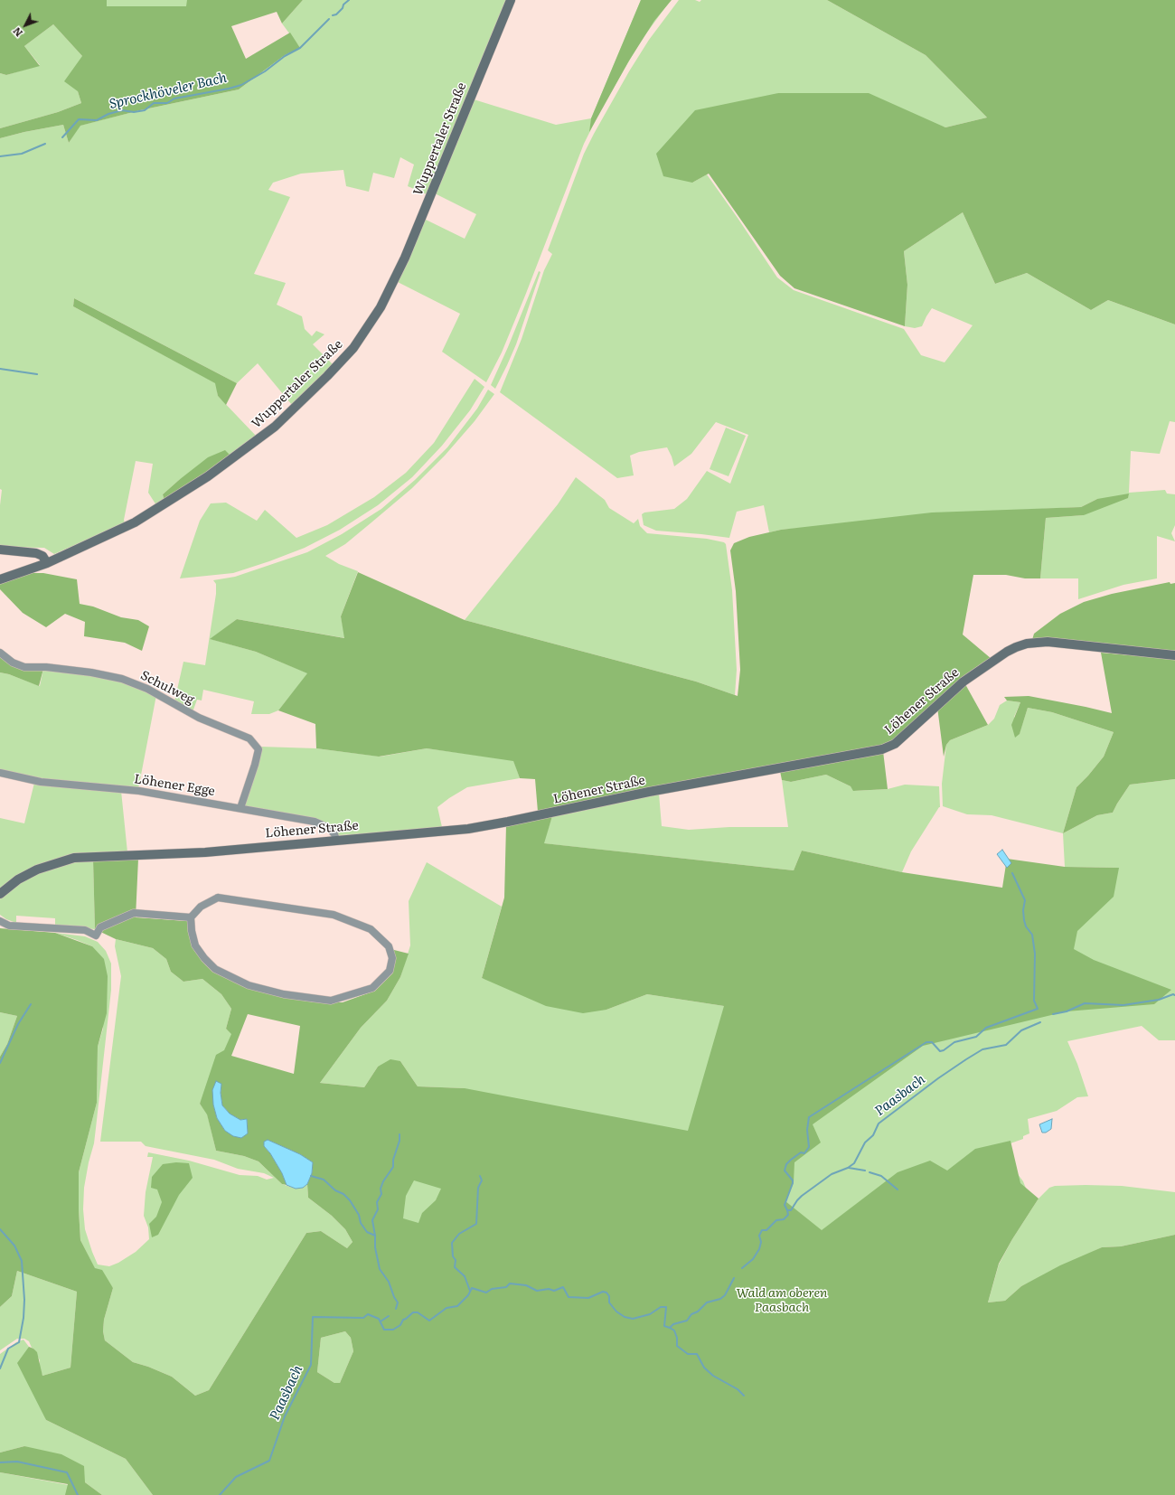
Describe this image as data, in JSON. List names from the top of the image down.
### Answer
{
  "streets": {
    "street": [
      "Wuppertaler Straße",
      "Schulweg",
      "Löhener Straße",
      "Löhener Egge"
    ]
  },
  "crossings": [
    ["Schulweg", "Löhener Egge"],
    ["Löhener Straße", "Löhener Egge"]
  ],
  "water": ["Sprockhöveler Bach", "Paasbach"],
  "parks": ["Wald am oberen Paasbach"],
  "north": "bottom left"
}
